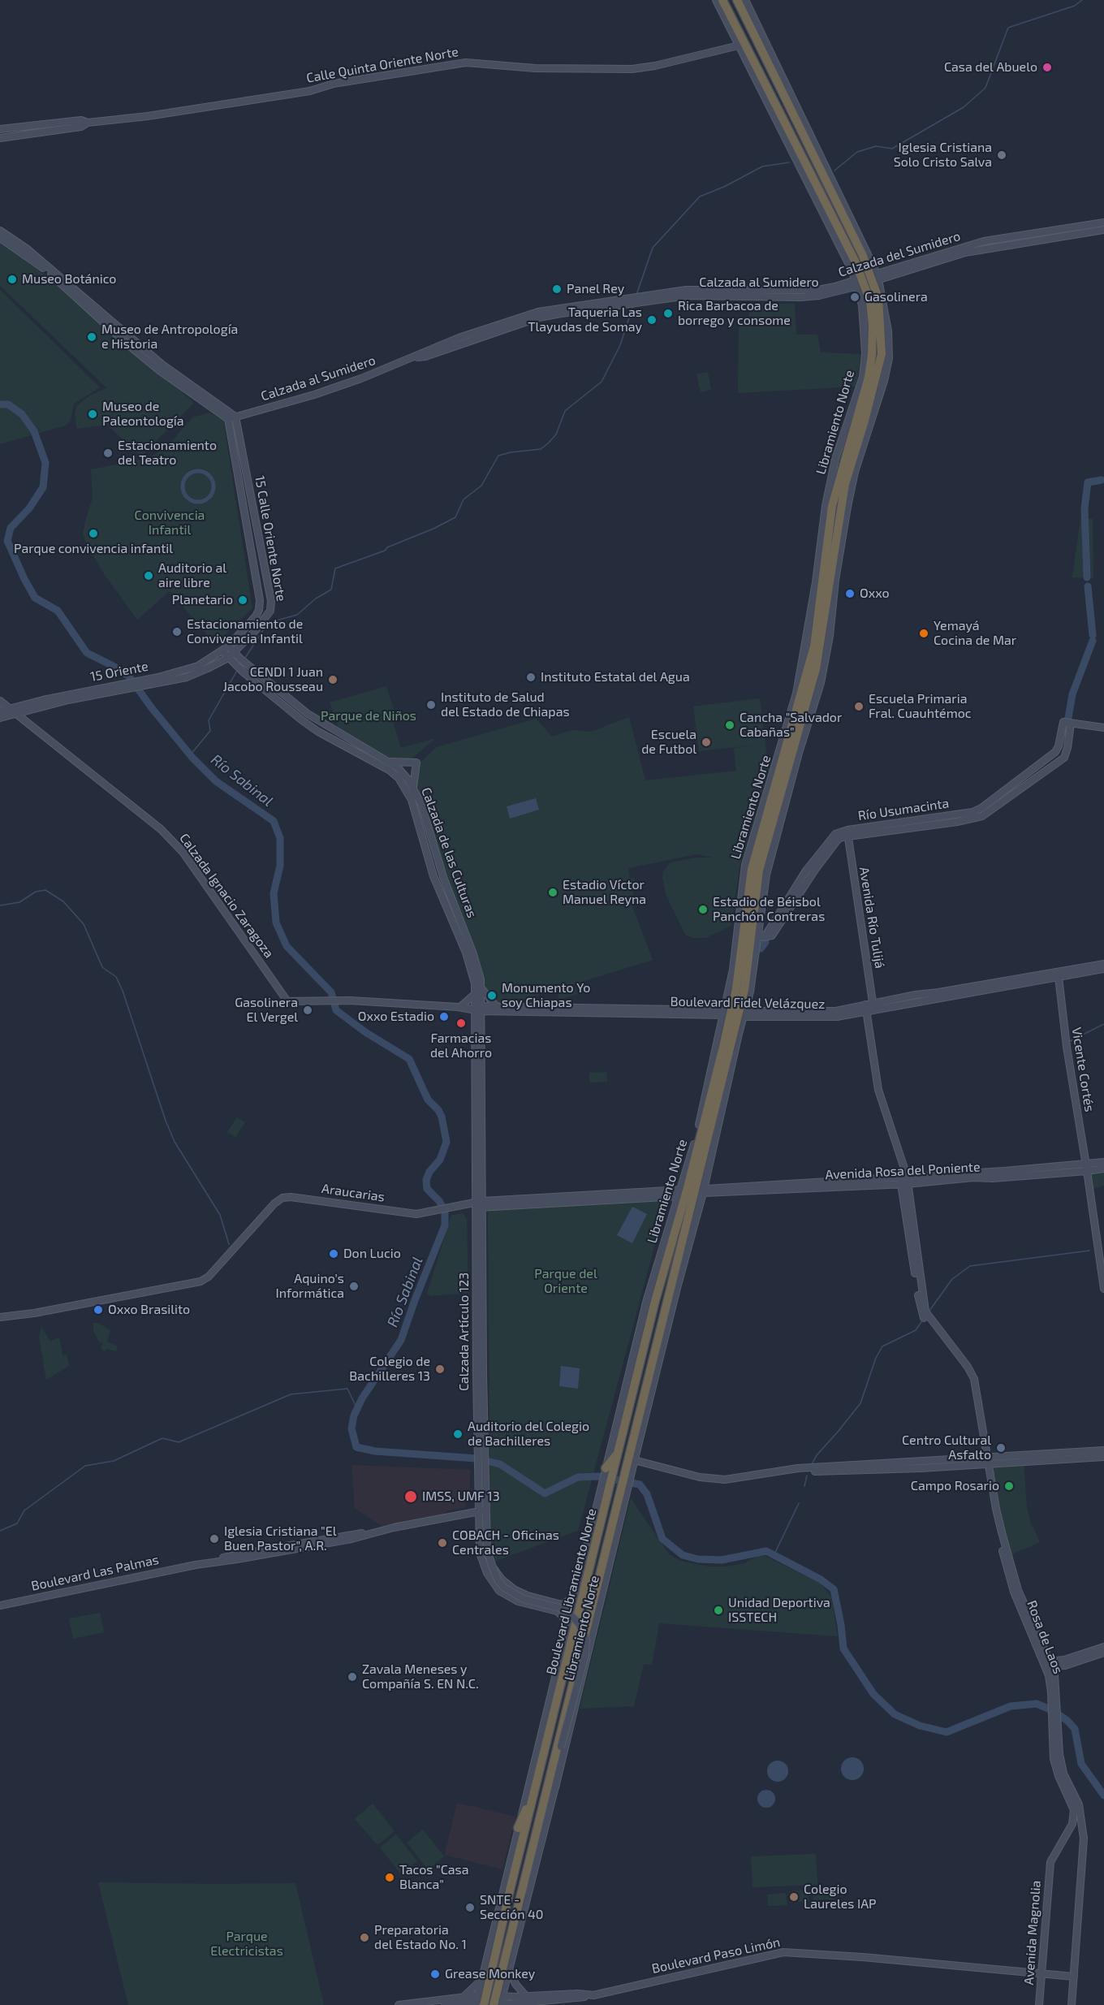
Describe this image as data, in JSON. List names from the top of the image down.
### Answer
{
  "streets": {
    "highway": ["Libramiento Norte", "Boulevard Libramiento Norte"],
    "street": [
      "Calle Quinta Oriente Norte",
      "Calzada del Sumidero",
      "Calzada al Sumidero",
      "15 Calle Oriente Norte",
      "15 Oriente",
      "Río Usumacinta",
      "Calzada de las Culturas",
      "Calzada Ignacio Zaragoza",
      "Avenida Río Tulijá",
      "Boulevard Fidel Velázquez",
      "Vicente Cortés",
      "Avenida Rosa del Poniente",
      "Araucarias",
      "Calzada Artículo 123",
      "Boulevard Las Palmas",
      "Rosa de Laos",
      "Avenida Magnolia",
      "Boulevard Paso Limón"
    ]
  },
  "crossings": [
    ["Calle Quinta Oriente Norte", "Libramiento Norte"],
    ["Calzada del Sumidero", "Calzada al Sumidero"],
    ["Calzada del Sumidero", "Libramiento Norte"],
    ["Calzada al Sumidero", "15 Calle Oriente Norte"],
    ["Libramiento Norte", "Boulevard Fidel Velázquez"],
    ["Libramiento Norte", "Avenida Rosa del Poniente"],
    ["Libramiento Norte", "Calzada Artículo 123"],
    ["Libramiento Norte", "Boulevard Libramiento Norte"],
    ["15 Calle Oriente Norte", "15 Oriente"],
    ["15 Calle Oriente Norte", "Calzada de las Culturas"],
    ["15 Oriente", "Calzada de las Culturas"],
    ["15 Oriente", "Calzada Ignacio Zaragoza"],
    ["Río Usumacinta", "Avenida Río Tulijá"],
    ["Calzada de las Culturas", "Calzada Ignacio Zaragoza"],
    ["Calzada de las Culturas", "Boulevard Fidel Velázquez"],
    ["Calzada de las Culturas", "Calzada Artículo 123"],
    ["Calzada Ignacio Zaragoza", "Boulevard Fidel Velázquez"],
    ["Calzada Ignacio Zaragoza", "Calzada Artículo 123"],
    ["Avenida Río Tulijá", "Boulevard Fidel Velázquez"],
    ["Avenida Río Tulijá", "Avenida Rosa del Poniente"],
    ["Avenida Río Tulijá", "Rosa de Laos"],
    ["Boulevard Fidel Velázquez", "Vicente Cortés"],
    ["Boulevard Fidel Velázquez", "Calzada Artículo 123"],
    ["Vicente Cortés", "Avenida Rosa del Poniente"],
    ["Avenida Rosa del Poniente", "Araucarias"],
    ["Avenida Rosa del Poniente", "Calzada Artículo 123"],
    ["Avenida Rosa del Poniente", "Boulevard Libramiento Norte"],
    ["Calzada Artículo 123", "Boulevard Las Palmas"],
    ["Boulevard Libramiento Norte", "Boulevard Paso Limón"],
    ["Rosa de Laos", "Avenida Magnolia"],
    ["Avenida Magnolia", "Boulevard Paso Limón"]
  ],
  "water": ["Río Sabinal"],
  "parks": [
    "Convivencia Infantil",
    "Parque de Niños",
    "Parque del Oriente",
    "Parque Electricistas"
  ],
  "places": [
    "Casa del Abuelo",
    "Iglesia Cristiana Solo Cristo Salva",
    "Museo Botánico",
    "Panel Rey",
    "Gasolinera",
    "Rica Barbacoa de borrego y consome",
    "Taqueria Las Tlayudas de Somay",
    "Museo de Antropología e Historia",
    "Museo de Paleontología",
    "Estacionamiento del Teatro",
    "Parque convivencia infantil",
    "Auditorio al aire libre",
    "Oxxo",
    "Planetario",
    "Estacionamiento de Convivencia Infantil",
    "Yemayá Cocina de Mar",
    "Instituto Estatal del Agua",
    "CENDI 1 Juan Jacobo Rousseau",
    "Instituto de Salud del Estado de Chiapas",
    "Escuela Primaria Fral. Cuauhtémoc",
    "Cancha \"Salvador Cabañas\"",
    "Escuela de Futbol",
    "Estadio Víctor Manuel Reyna",
    "Estadio de Béisbol Panchón Contreras",
    "Monumento Yo soy Chiapas",
    "Gasolinera El Vergel",
    "Oxxo Estadio",
    "Farmacias del Ahorro",
    "Don Lucio",
    "Aquino's Informática",
    "Oxxo Brasilito",
    "Colegio de Bachilleres 13",
    "Auditorio del Colegio de Bachilleres",
    "Centro Cultural Asfalto",
    "Campo Rosario",
    "IMSS, UMF 13",
    "Iglesia Cristiana \"El Buen Pastor\", A.R.",
    "COBACH - Oficinas Centrales",
    "Unidad Deportiva ISSTECH",
    "Zavala Meneses y Compañía S. EN N.C.",
    "Tacos \"Casa Blanca\"",
    "Colegio Laureles IAP",
    "SNTE - Sección 40",
    "Preparatoria del Estado No. 1",
    "Grease Monkey"
  ]
}
